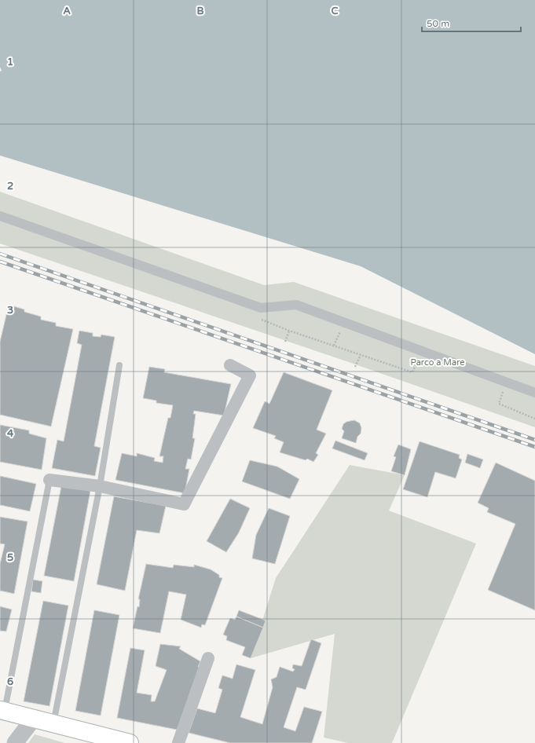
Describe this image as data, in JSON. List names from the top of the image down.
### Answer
{
  "parks": ["Parco a Mare"],
  "scale_bar": "50 m",
  "grid": {
    "columns": ["A", "B", "C"],
    "rows": [
      "1",
      "2",
      "3",
      "4",
      "5",
      "6"
    ]
  }
}
